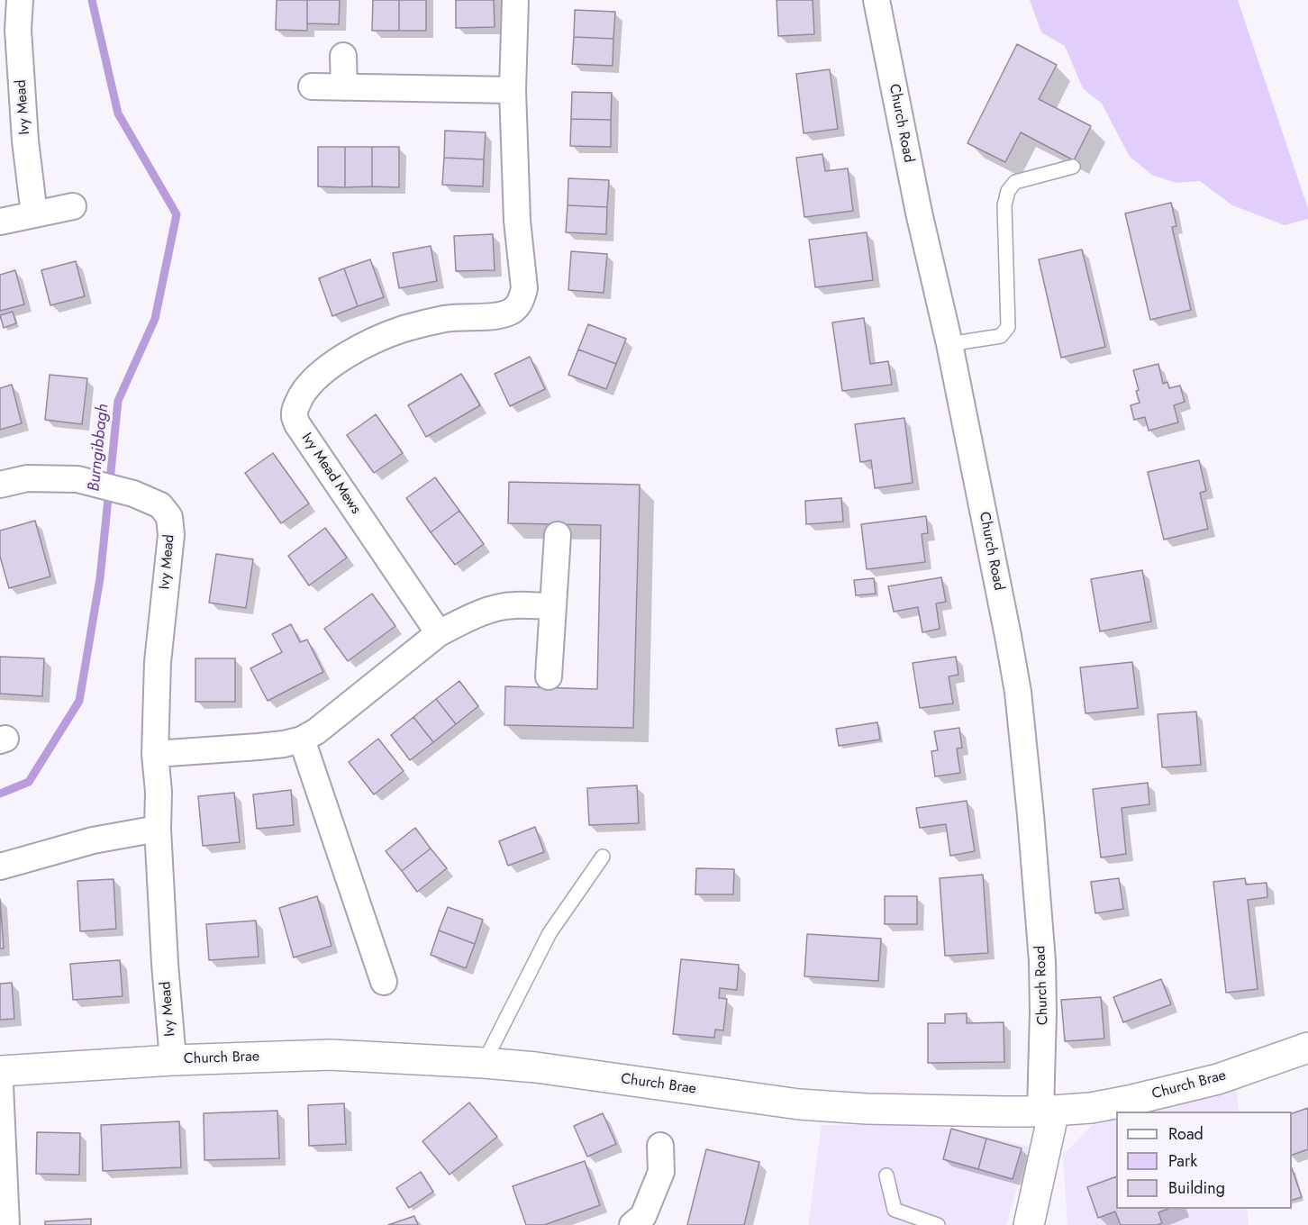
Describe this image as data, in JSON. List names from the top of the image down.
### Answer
{
  "streets": {
    "main road": ["Church Road", "Church Brae"],
    "street": ["Ivy Mead", "Ivy Mead Mews"]
  },
  "crossings": [
    ["Ivy Mead", "Church Brae"],
    ["Church Road", "Church Brae"]
  ],
  "water": ["Burngibbagh"],
  "legend": ["Road", "Park", "Building"]
}
